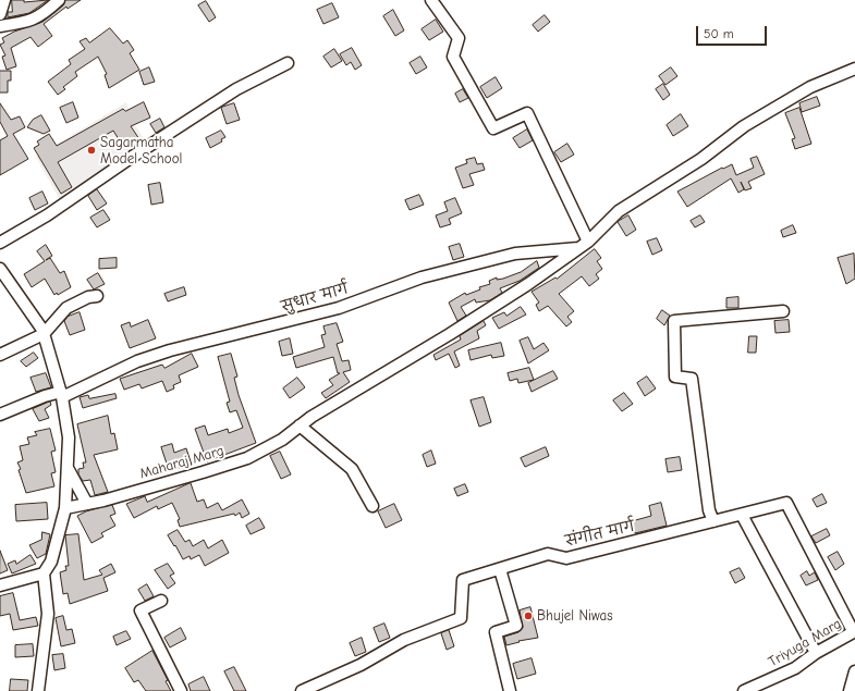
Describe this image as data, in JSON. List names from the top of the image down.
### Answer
{
  "streets": {
    "street": [
      "सुधार मार्ग",
      "Maharaj Marg",
      "संगीत मार्ग",
      "Triyuga Marg"
    ]
  },
  "crossings": [
    ["सुधार मार्ग", "Maharaj Marg"],
    ["संगीत मार्ग", "Triyuga Marg"]
  ],
  "places": ["Sagarmatha Model School", "Bhujel Niwas"],
  "scale_bar": "50 m"
}
